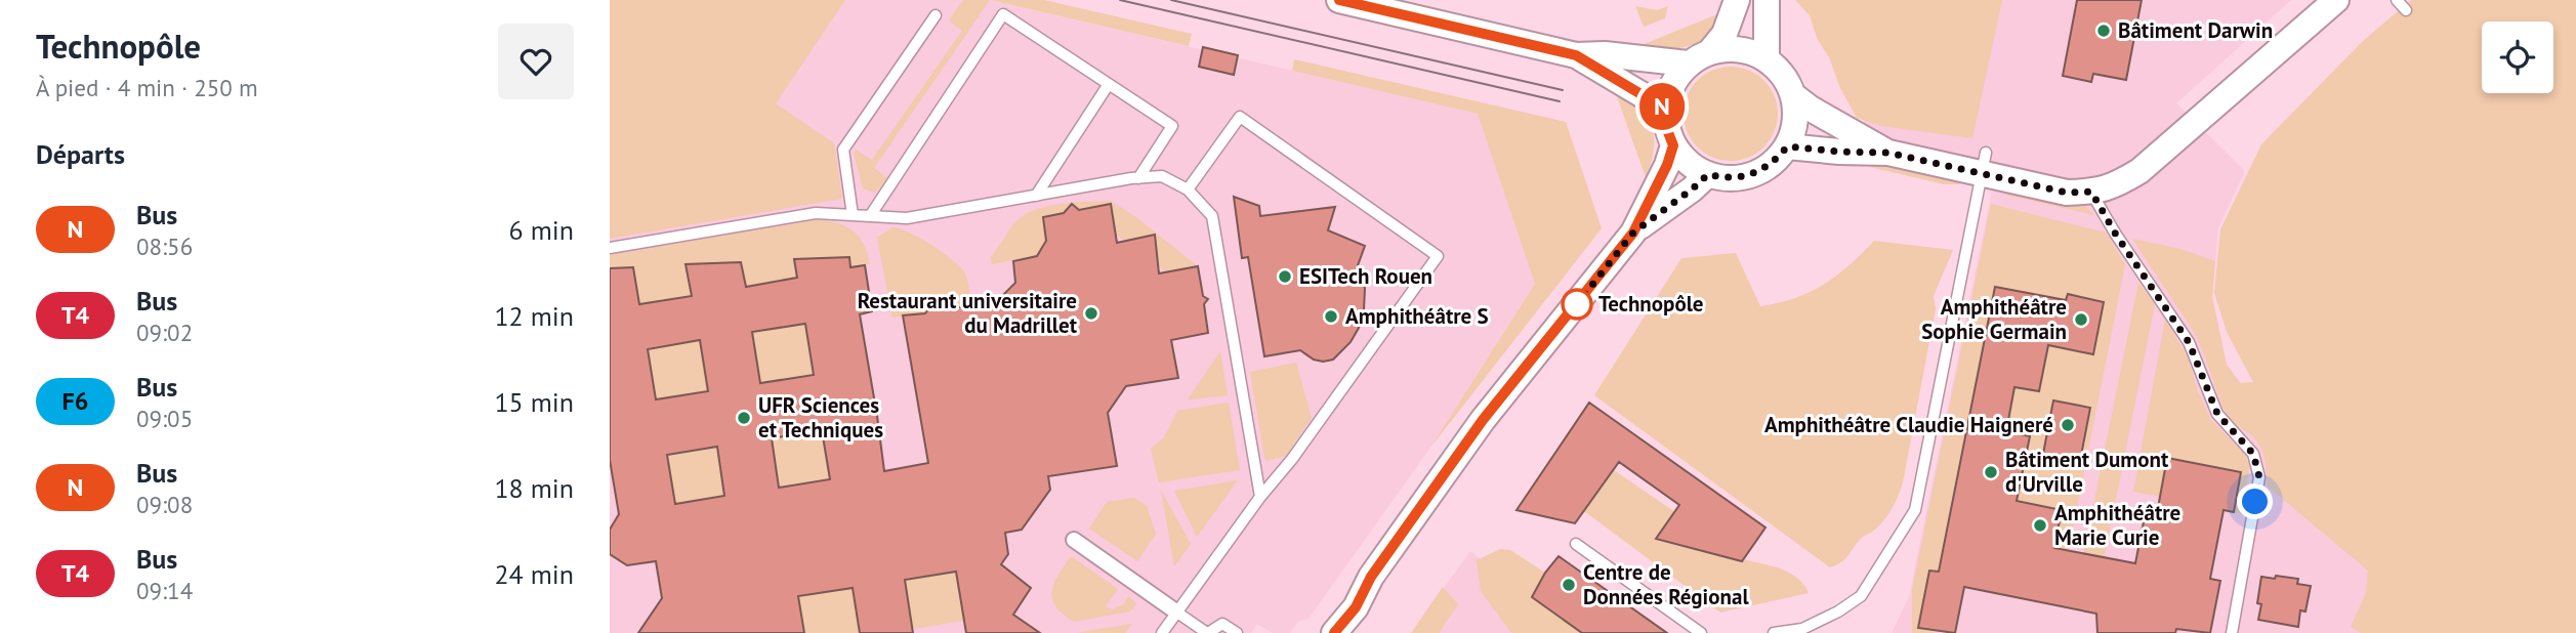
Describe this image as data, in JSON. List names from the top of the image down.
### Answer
{
  "places": [
    "Bâtiment Darwin",
    "ESITech Rouen",
    "Technopôle",
    "Restaurant universitaire du Madrillet",
    "Amphithéâtre S",
    "Amphithéâtre Sophie Germain",
    "UFR Sciences et Techniques",
    "Amphithéâtre Claudie Haigneré",
    "Bâtiment Dumont d'Urville",
    "Amphithéâtre Marie Curie",
    "Centre de Données Régional"
  ],
  "lines": ["bus line N"],
  "page": {
    "heading": [
      ["Technopôle", "À pied · 4 min · 250 m"],
      "Départs"
    ],
    "on_map": "N",
    "list": [
      {
        "mark": "N",
        "name": "Bus",
        "note": "08:56",
        "value": "6 min"
      },
      {
        "mark": "T4",
        "name": "Bus",
        "note": "09:02",
        "value": "12 min"
      },
      {
        "mark": "F6",
        "name": "Bus",
        "note": "09:05",
        "value": "15 min"
      },
      {
        "mark": "N",
        "name": "Bus",
        "note": "09:08",
        "value": "18 min"
      },
      {
        "mark": "T4",
        "name": "Bus",
        "note": "09:14",
        "value": "24 min"
      }
    ]
  }
}
